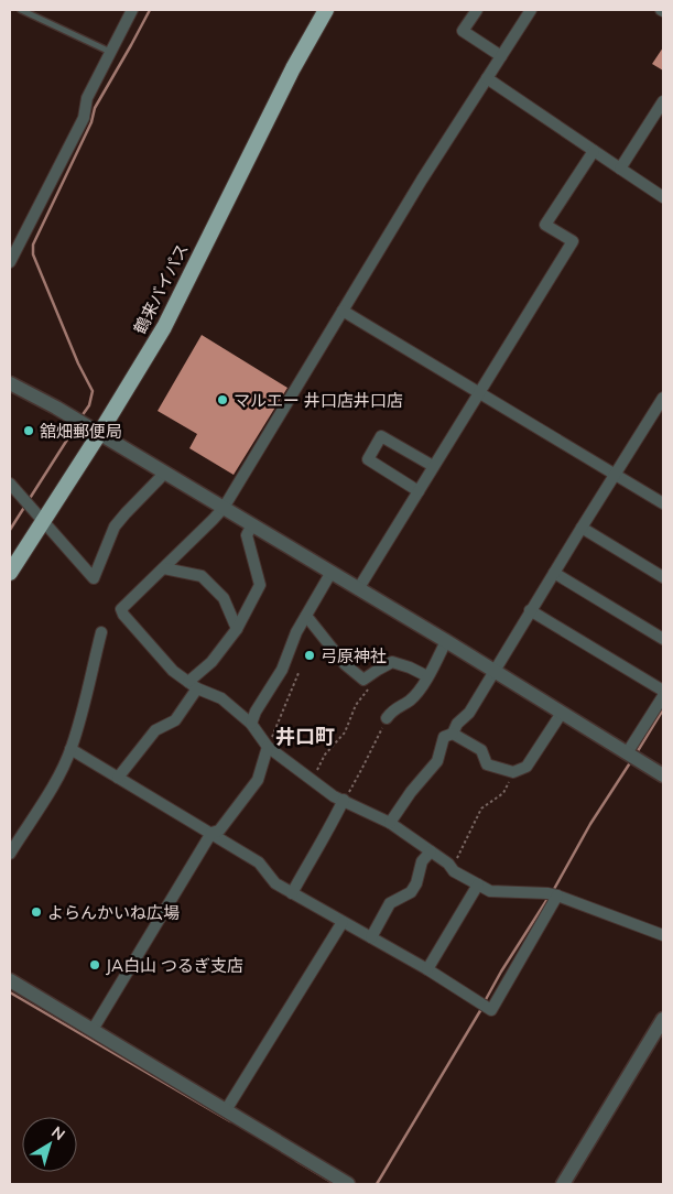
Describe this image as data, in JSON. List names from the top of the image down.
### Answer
{
  "streets": {
    "highway": ["鶴来バイパス"]
  },
  "districts": ["井口町"],
  "places": [
    "マルエー 井口店井口店",
    "舘畑郵便局",
    "弓原神社",
    "よらんかいね広場",
    "JA白山 つるぎ支店"
  ],
  "north": "top right"
}
